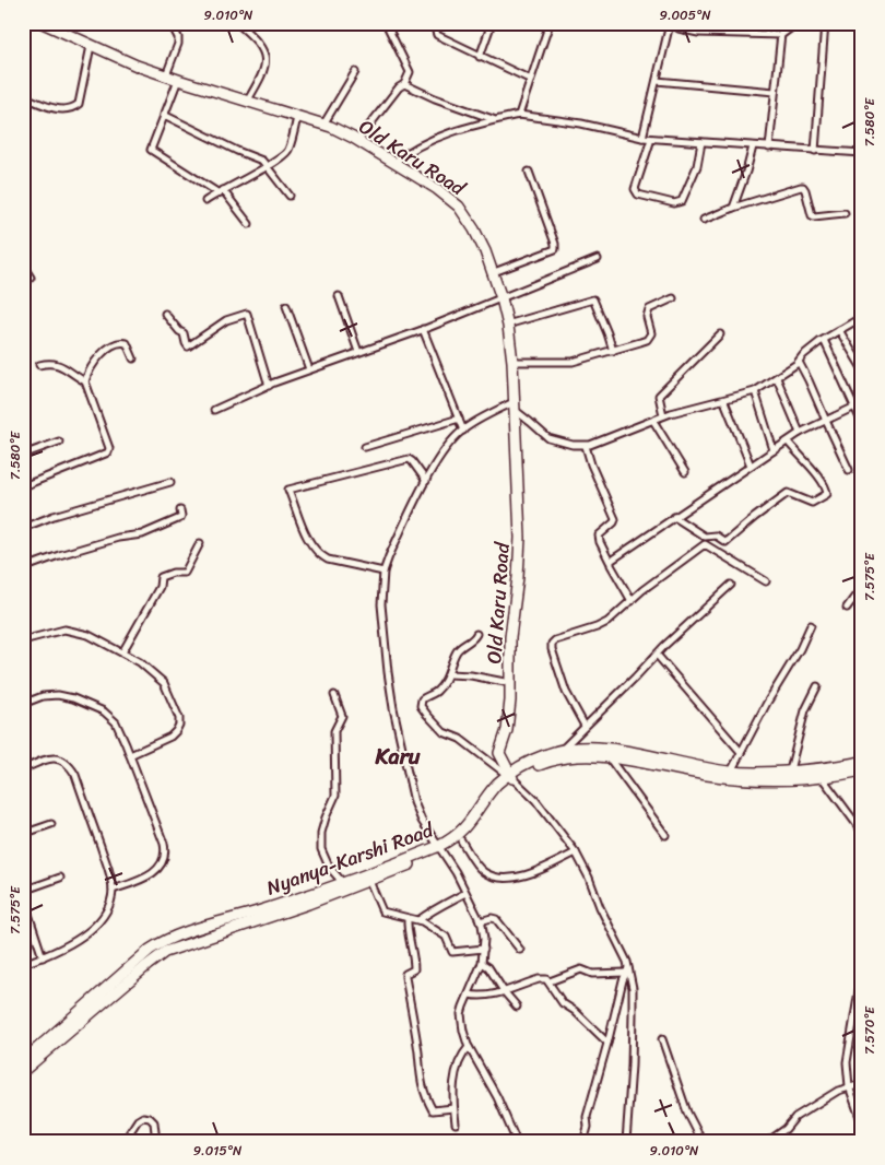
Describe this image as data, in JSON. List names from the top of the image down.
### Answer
{
  "streets": {
    "main road": ["Old Karu Road", "Nyanya-Karshi Road"]
  },
  "crossings": [
    ["Old Karu Road", "Nyanya-Karshi Road"]
  ],
  "districts": ["Karu"],
  "coordinates": [
    "9.010°N",
    "9.005°N",
    "7.580°E",
    "7.575°E",
    "7.570°E",
    "9.015°N"
  ]
}
